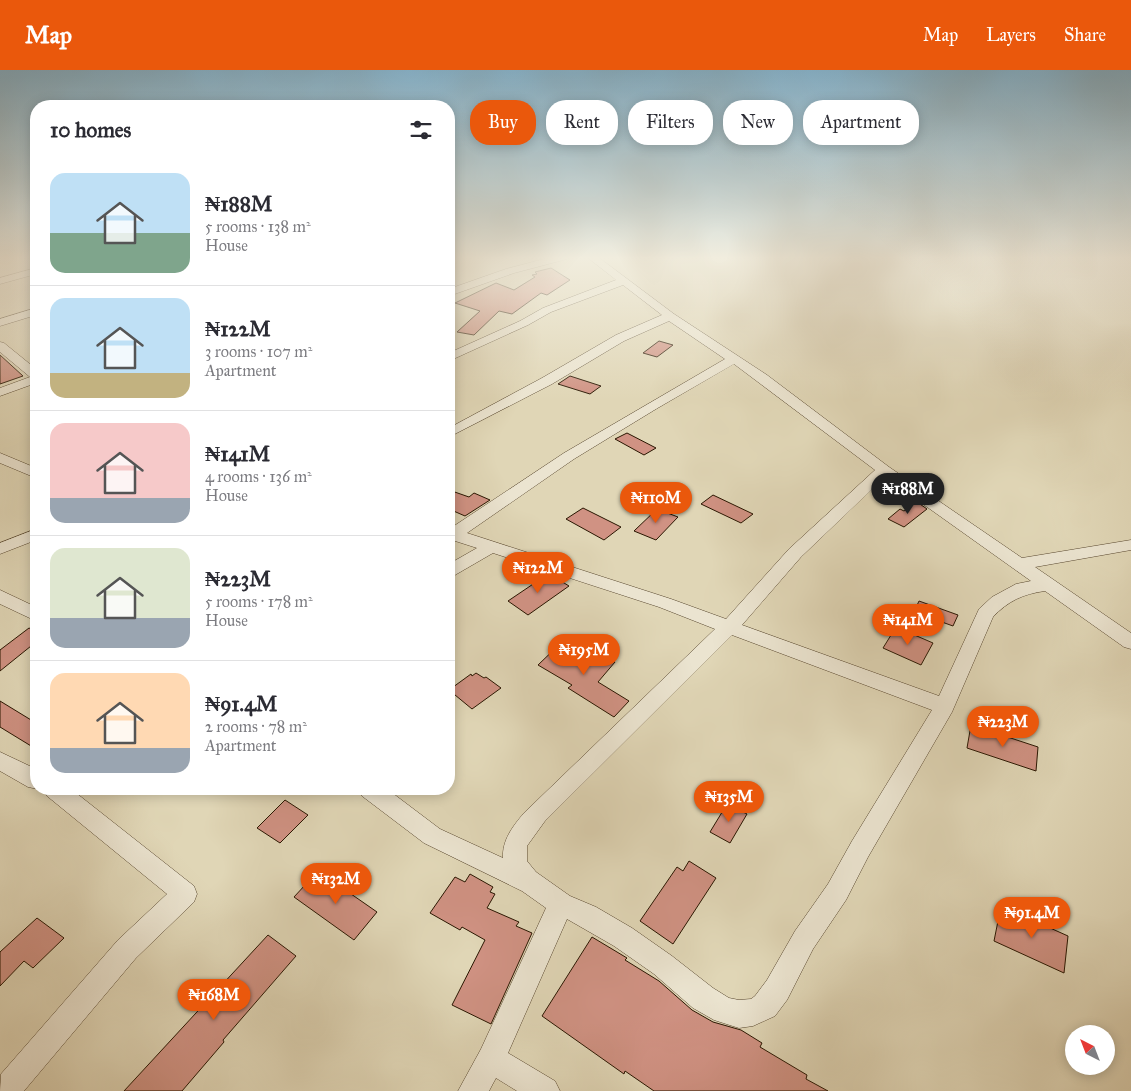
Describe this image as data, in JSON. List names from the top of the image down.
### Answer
{
  "north": "top left",
  "page": {
    "header": "Map",
    "nav": ["Map", "Layers", "Share"],
    "chip": [
      "Buy",
      "Rent",
      "Filters",
      "New",
      "Apartment"
    ],
    "heading": "10 homes",
    "list": [
      {
        "name": "₦188M",
        "note": "5 rooms · 138 m² · House"
      },
      {
        "name": "₦122M",
        "note": "3 rooms · 107 m² · Apartment"
      },
      {
        "name": "₦141M",
        "note": "4 rooms · 136 m² · House"
      },
      {
        "name": "₦223M",
        "note": "5 rooms · 178 m² · House"
      },
      {
        "name": "₦91.4M",
        "note": "2 rooms · 78 m² · Apartment"
      }
    ],
    "price": [
      "₦188M",
      "₦110M",
      "₦122M",
      "₦141M",
      "₦195M",
      "₦223M",
      "₦135M",
      "₦132M",
      "₦91.4M",
      "₦168M"
    ]
  }
}
